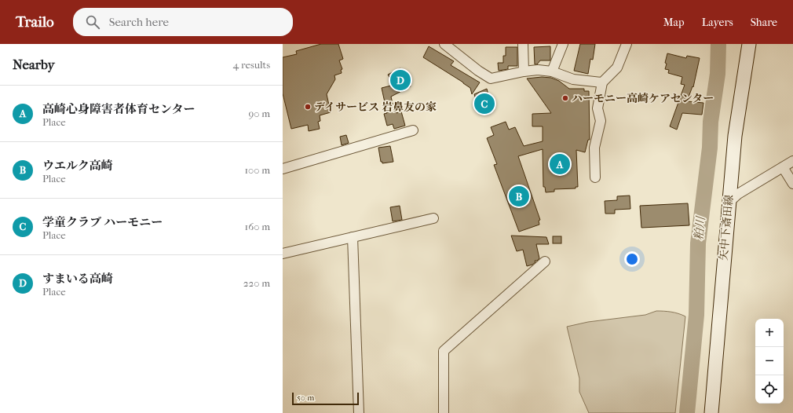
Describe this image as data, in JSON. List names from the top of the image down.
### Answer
{
  "streets": {
    "street": ["矢中下斎田線"]
  },
  "water": ["粕川"],
  "places": ["ハーモニー高崎ケアセンター", "デイサービス 岩鼻友の家"],
  "scale_bar": "50 m",
  "page": {
    "header": "Trailo",
    "search": "Search here",
    "nav": ["Map", "Layers", "Share"],
    "heading": ["Nearby", "4 results"],
    "pins": [
      "D",
      "C",
      "A",
      "B"
    ],
    "list": [
      {
        "mark": "A",
        "name": "高崎心身障害者体育センター",
        "note": "Place",
        "value": "90 m"
      },
      {
        "mark": "B",
        "name": "ウエルク高崎",
        "note": "Place",
        "value": "100 m"
      },
      {
        "mark": "C",
        "name": "学童クラブ ハーモニー",
        "note": "Place",
        "value": "160 m"
      },
      {
        "mark": "D",
        "name": "すまいる高崎",
        "note": "Place",
        "value": "220 m"
      }
    ],
    "map_buttons": ["+", "−"],
    "scale": "50 m"
  }
}
